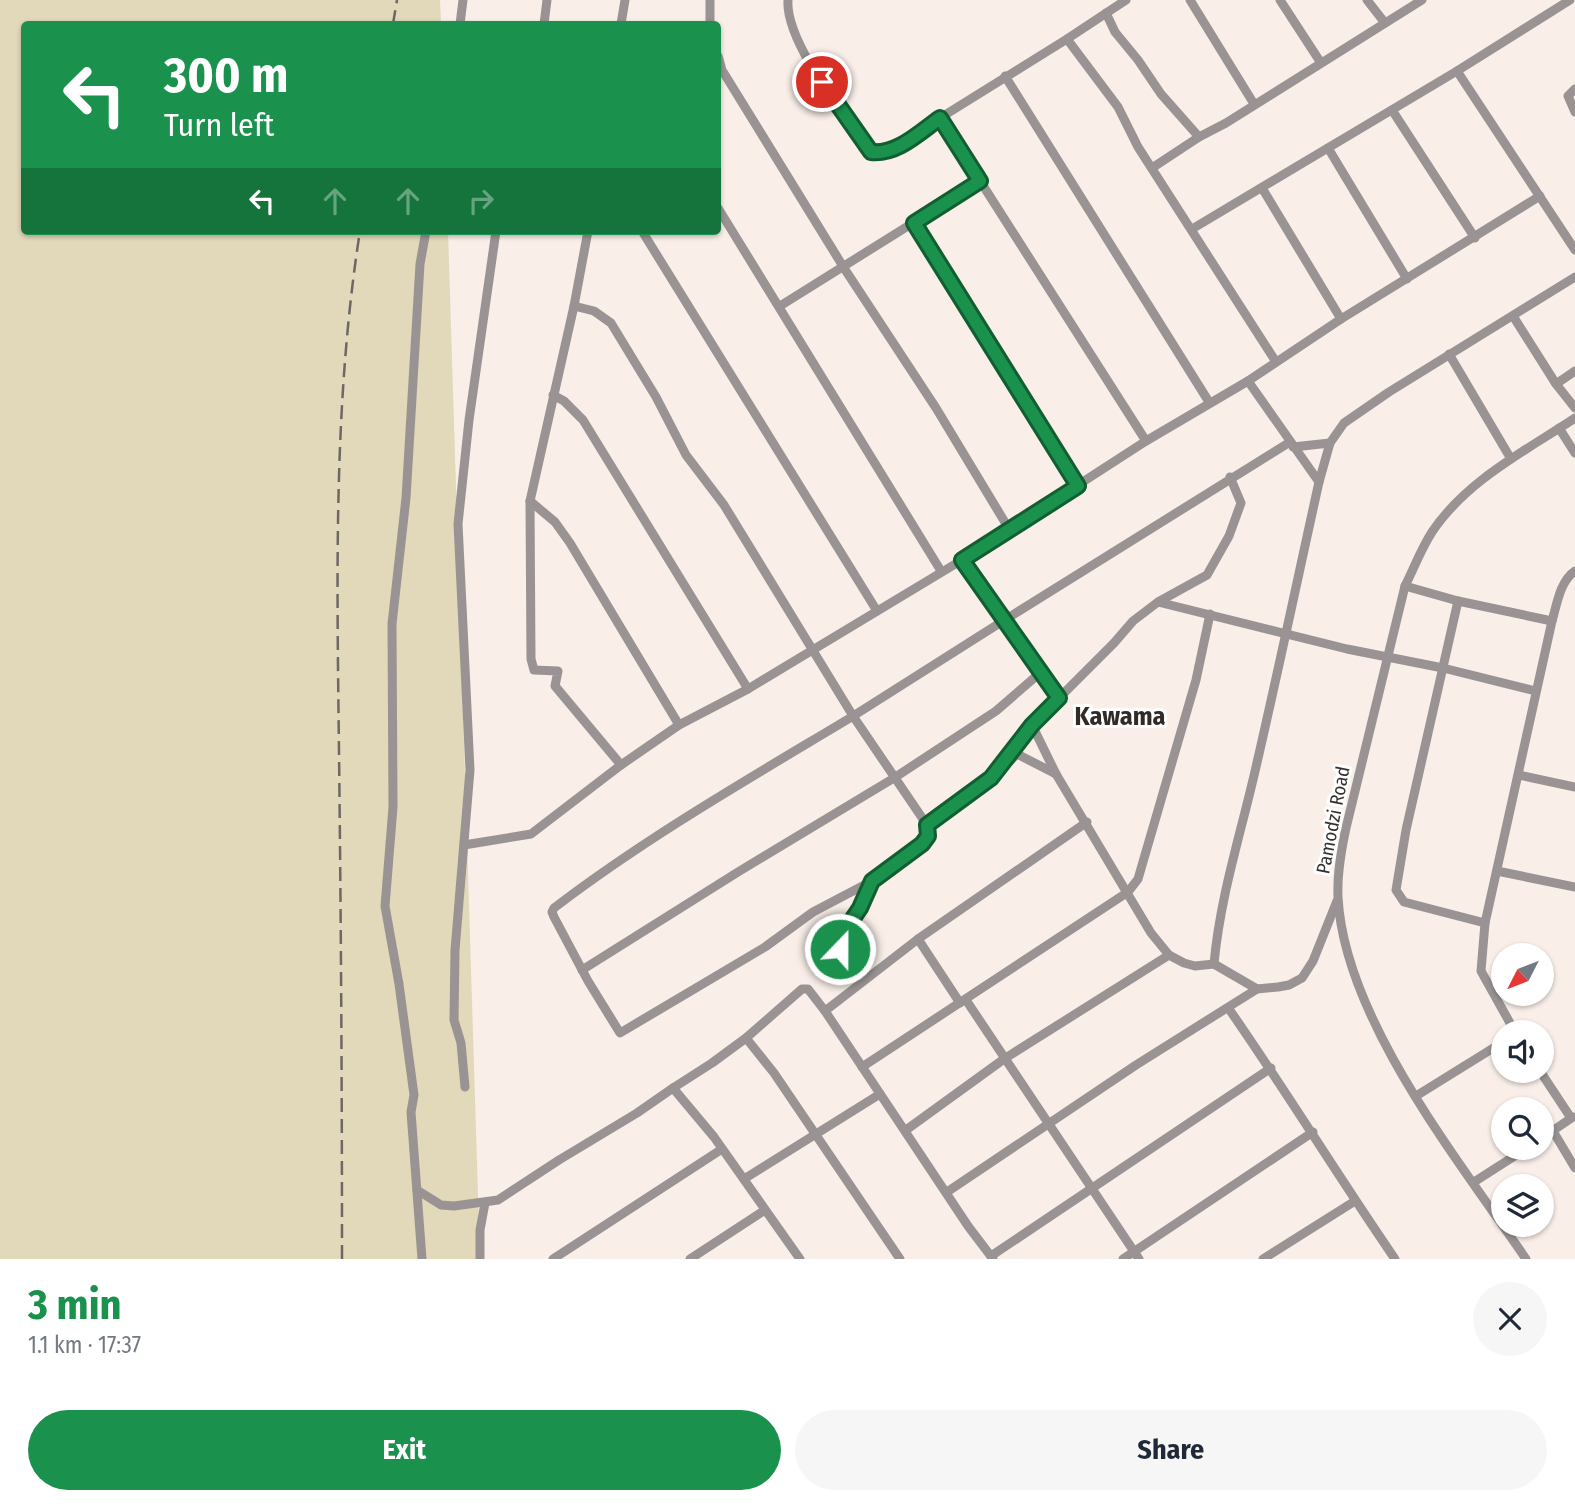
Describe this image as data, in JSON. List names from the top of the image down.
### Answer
{
  "streets": {
    "street": ["Pamodzi Road"]
  },
  "districts": ["Kawama"],
  "north": "bottom left",
  "page": {
    "turn": ["300 m", "Turn left"],
    "heading": ["3 min", "1.1 km · 17:37"],
    "buttons": ["Exit", "Share"]
  }
}
